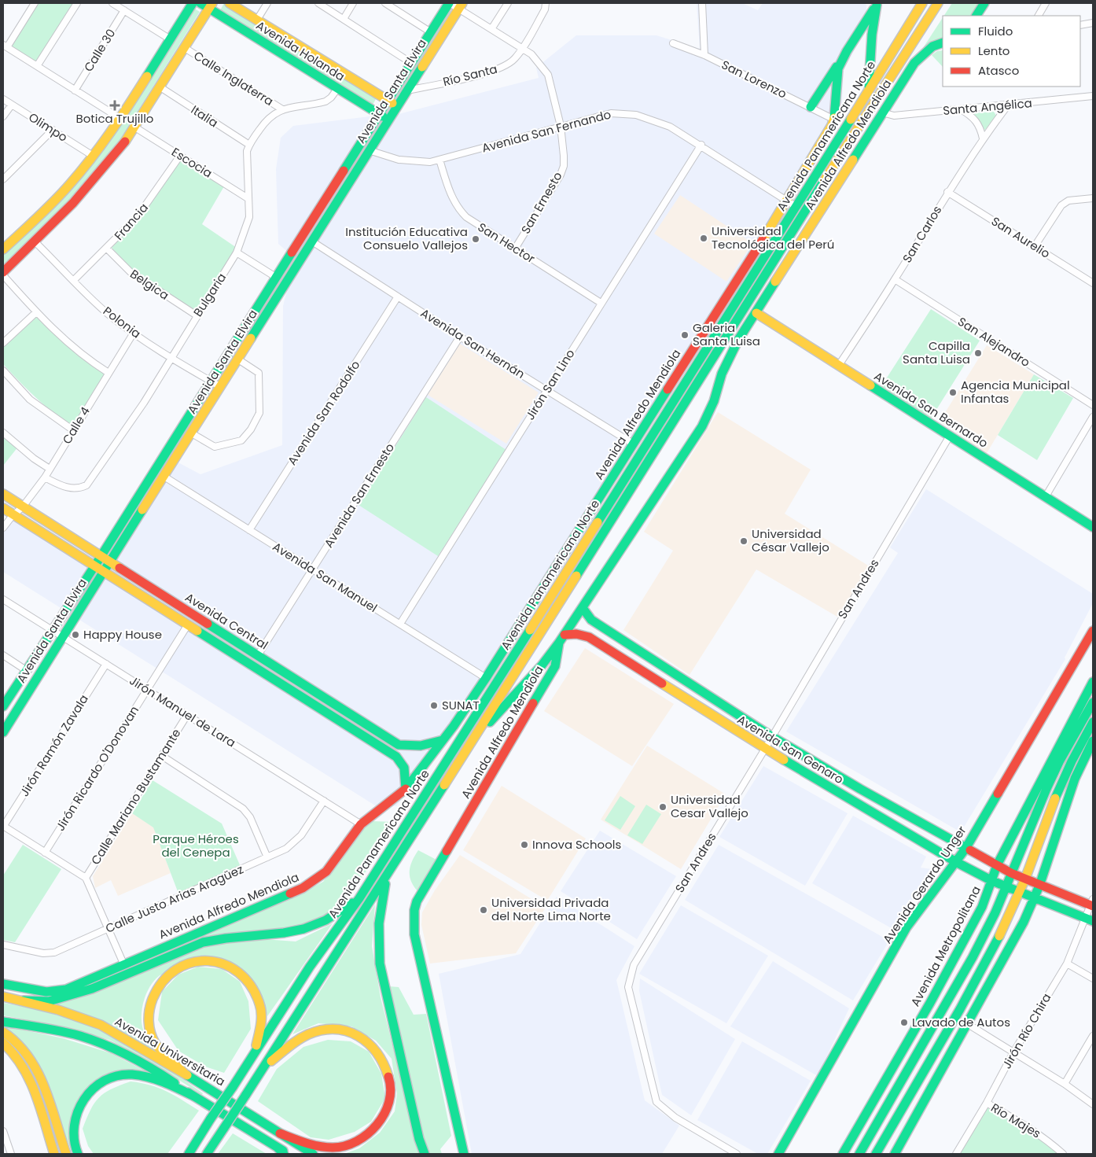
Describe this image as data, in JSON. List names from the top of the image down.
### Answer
{
  "streets": {
    "main road": [
      "Avenida Holanda",
      "Avenida Santa Elvira",
      "Avenida Panamericana Norte",
      "Avenida Alfredo Mendiola",
      "Avenida San Bernardo",
      "Avenida Central",
      "Avenida San Genaro",
      "Avenida Gerardo Unger",
      "Avenida Metropolitana",
      "Avenida Universitaria"
    ],
    "street": [
      "Calle 30",
      "Río Santa",
      "Calle Inglaterra",
      "San Lorenzo",
      "Santa Angélica",
      "Italia",
      "Olimpo",
      "Avenida San Fernando",
      "Escocia",
      "San Ernesto",
      "Francia",
      "San Carlos",
      "San Aurelio",
      "San Hector",
      "Belgica",
      "Bulgaria",
      "Polonia",
      "San Alejandro",
      "Avenida San Hernán",
      "Jirón San Lino",
      "Avenida San Rodolfo",
      "Calle 4",
      "Avenida San Ernesto",
      "Avenida San Manuel",
      "San Andres",
      "Jirón Manuel de Lara",
      "Jirón Ramón Zavala",
      "Jirón Ricardo O'Donovan",
      "Calle Mariano Bustamante",
      "Calle Justo Arias Aragüez",
      "Jirón Río Chira",
      "Río Majes"
    ]
  },
  "crossings": [
    ["Avenida Holanda", "Avenida Santa Elvira"],
    ["Avenida Holanda", "Bulgaria"],
    ["Río Santa", "Avenida Santa Elvira"],
    ["Río Santa", "San Ernesto"],
    ["Calle Inglaterra", "Bulgaria"],
    ["San Lorenzo", "Avenida Alfredo Mendiola"],
    ["Avenida Santa Elvira", "Avenida San Fernando"],
    ["Avenida Santa Elvira", "Polonia"],
    ["Avenida Santa Elvira", "Avenida San Hernán"],
    ["Avenida Santa Elvira", "Avenida San Manuel"],
    ["Avenida Santa Elvira", "Avenida Central"],
    ["Avenida Santa Elvira", "Jirón Manuel de Lara"],
    ["Santa Angélica", "Avenida Alfredo Mendiola"],
    ["Santa Angélica", "San Carlos"],
    ["Italia", "Bulgaria"],
    ["Avenida San Fernando", "Avenida Panamericana Norte"],
    ["Avenida San Fernando", "Avenida Alfredo Mendiola"],
    ["Avenida San Fernando", "San Ernesto"],
    ["Avenida San Fernando", "San Hector"],
    ["Avenida San Fernando", "Jirón San Lino"],
    ["Avenida Alfredo Mendiola", "Avenida San Hernán"],
    ["Avenida Alfredo Mendiola", "Avenida San Bernardo"],
    ["Avenida Alfredo Mendiola", "Avenida San Manuel"],
    ["Avenida Alfredo Mendiola", "Avenida Central"],
    ["Avenida Alfredo Mendiola", "Jirón Manuel de Lara"],
    ["Avenida Alfredo Mendiola", "Avenida San Genaro"],
    ["Escocia", "Francia"],
    ["Escocia", "Bulgaria"],
    ["San Ernesto", "San Hector"],
    ["Francia", "Belgica"],
    ["Francia", "Polonia"],
    ["San Carlos", "San Aurelio"],
    ["San Carlos", "San Alejandro"],
    ["San Carlos", "Avenida San Bernardo"],
    ["San Hector", "Jirón San Lino"],
    ["Belgica", "Bulgaria"],
    ["Bulgaria", "Polonia"],
    ["Bulgaria", "Calle 4"],
    ["Polonia", "Calle 4"],
    ["Avenida San Hernán", "Jirón San Lino"],
    ["Avenida San Hernán", "Avenida San Rodolfo"],
    ["Avenida San Hernán", "Avenida San Ernesto"],
    ["Jirón San Lino", "Avenida San Manuel"],
    ["Avenida San Bernardo", "San Andres"],
    ["Avenida San Rodolfo", "Avenida San Manuel"],
    ["Calle 4", "Avenida Central"],
    ["Avenida San Ernesto", "Avenida San Manuel"],
    ["Avenida San Ernesto", "Avenida Central"],
    ["San Andres", "Avenida San Genaro"],
    ["Avenida Central", "Jirón Ricardo O'Donovan"],
    ["Jirón Manuel de Lara", "Jirón Ramón Zavala"],
    ["Jirón Manuel de Lara", "Jirón Ricardo O'Donovan"],
    ["Jirón Manuel de Lara", "Calle Mariano Bustamante"],
    ["Jirón Manuel de Lara", "Calle Justo Arias Aragüez"],
    ["Avenida San Genaro", "Avenida Gerardo Unger"],
    ["Avenida San Genaro", "Avenida Metropolitana"],
    ["Avenida San Genaro", "Jirón Río Chira"],
    ["Jirón Río Chira", "Río Majes"]
  ],
  "parks": ["Parque Héroes del Cenepa"],
  "places": {
    "health": ["Botica Trujillo"],
    "other": [
      "Universidad Tecnológica del Perú",
      "Institución Educativa Consuelo Vallejos",
      "Galeria Santa Luisa",
      "Capilla Santa Luisa",
      "Agencia Municipal Infantas",
      "Universidad César Vallejo",
      "Happy House",
      "SUNAT",
      "Universidad Cesar Vallejo",
      "Innova Schools",
      "Universidad Privada del Norte Lima Norte",
      "Lavado de Autos"
    ]
  },
  "legend": ["Fluido", "Lento", "Atasco"]
}
